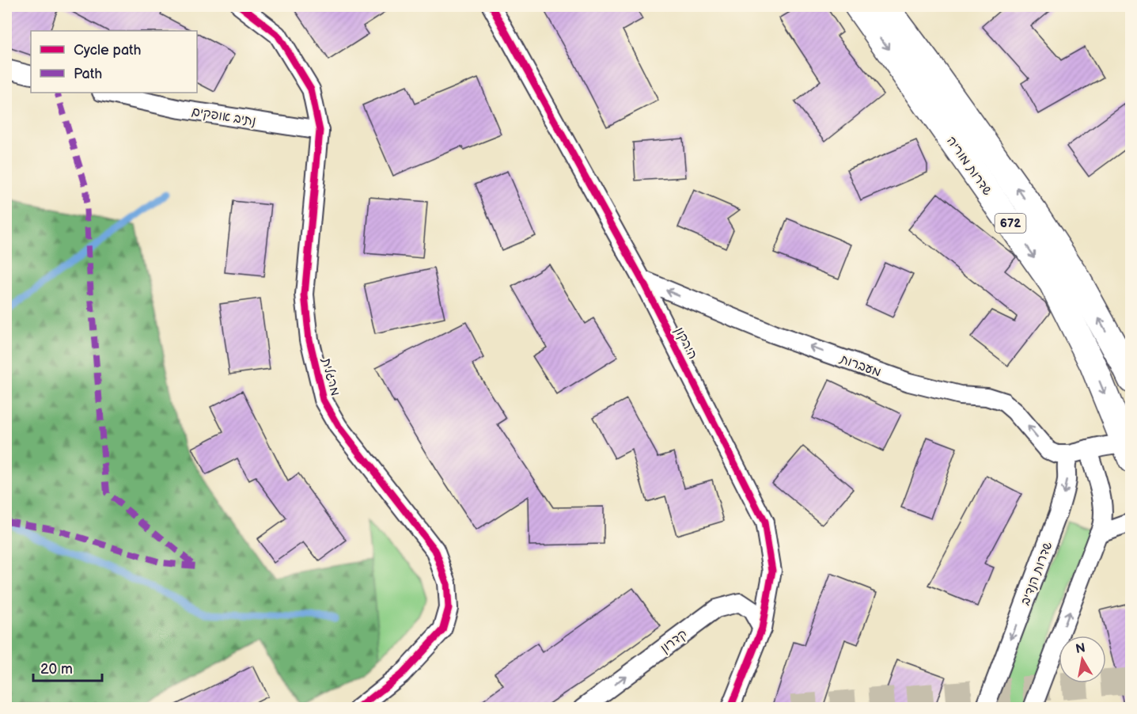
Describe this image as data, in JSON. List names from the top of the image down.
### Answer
{
  "streets": {
    "main road": ["שדרות מוריה", "672"],
    "street": [
      "נתיב אופקים",
      "הירקון",
      "מעברות",
      "מרגלית",
      "שדרות הנדיב",
      "קדרון"
    ]
  },
  "crossings": [
    ["נתיב אופקים", "מרגלית"],
    ["הירקון", "מעברות"],
    ["הירקון", "קדרון"],
    ["מעברות", "שדרות הנדיב"]
  ],
  "one_way": ["מעברות", "קדרון"],
  "legend": ["Cycle path", "Path"],
  "scale_bar": "20 m",
  "north": "top"
}
